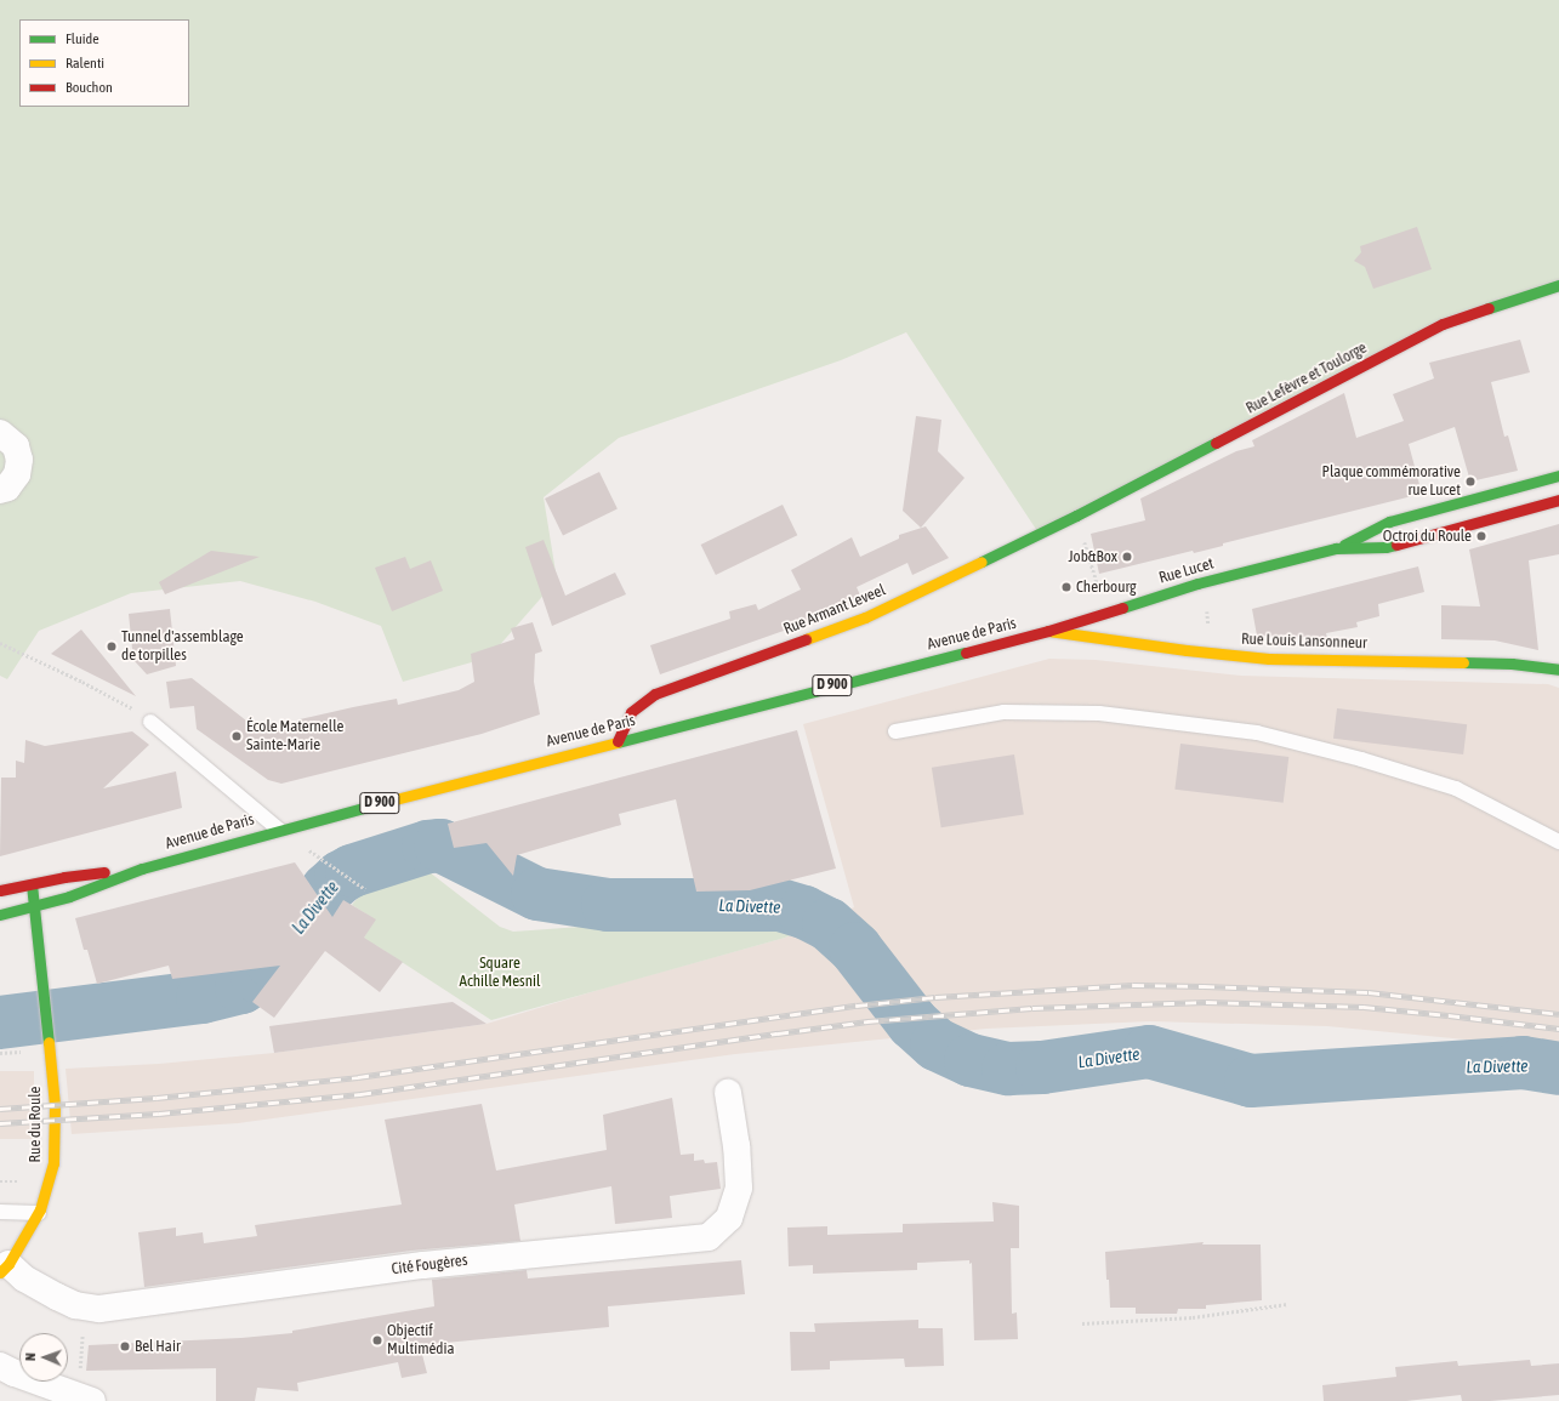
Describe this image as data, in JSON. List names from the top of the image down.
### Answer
{
  "streets": {
    "main road": [
      "Rue Lefèvre et Toulorge",
      "Rue Lucet",
      "Rue Armant Leveel",
      "Avenue de Paris",
      "Rue Louis Lansonneur",
      "D 900",
      "Rue du Roule"
    ],
    "street": ["Cité Fougères"]
  },
  "crossings": [
    ["Rue Lefèvre et Toulorge", "Rue Armant Leveel"],
    ["Rue Lucet", "Avenue de Paris"],
    ["Rue Lucet", "Rue Louis Lansonneur"],
    ["Rue Armant Leveel", "Avenue de Paris"],
    ["Avenue de Paris", "Rue Louis Lansonneur"],
    ["Avenue de Paris", "Rue du Roule"],
    ["Rue du Roule", "Cité Fougères"]
  ],
  "water": ["La Divette"],
  "parks": ["Square Achille Mesnil"],
  "places": [
    "Plaque commémorative rue Lucet",
    "Octroi du Roule",
    "Job&Box",
    "Cherbourg",
    "Tunnel d'assemblage de torpilles",
    "École Maternelle Sainte-Marie",
    "Objectif Multimédia",
    "Bel Hair"
  ],
  "legend": ["Fluide", "Ralenti", "Bouchon"],
  "north": "left"
}
